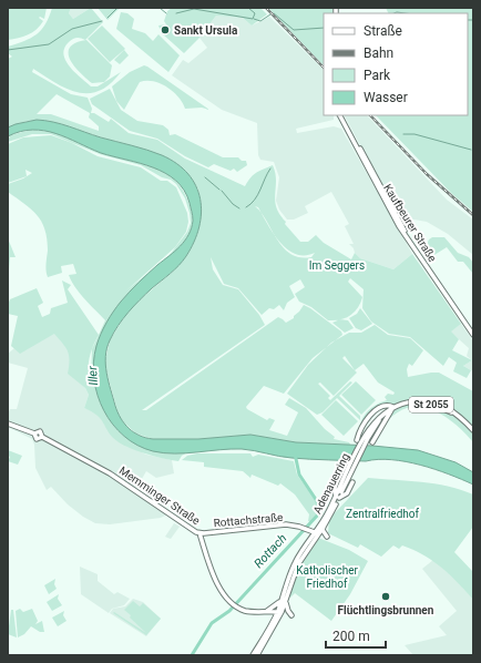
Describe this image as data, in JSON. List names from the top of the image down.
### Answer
{
  "streets": {
    "main road": [
      "Kaufbeurer Straße",
      "St 2055",
      "Adenauerring",
      "Memminger Straße",
      "Rottachstraße"
    ]
  },
  "crossings": [
    ["Adenauerring", "Memminger Straße"],
    ["Adenauerring", "Rottachstraße"],
    ["Memminger Straße", "Rottachstraße"]
  ],
  "water": ["Iller", "Rottach"],
  "parks": ["Im Seggers", "Zentralfriedhof", "Katholischer Friedhof"],
  "places": ["Sankt Ursula", "Flüchtlingsbrunnen"],
  "legend": [
    "Straße",
    "Bahn",
    "Park",
    "Wasser"
  ],
  "scale_bar": "200 m"
}
